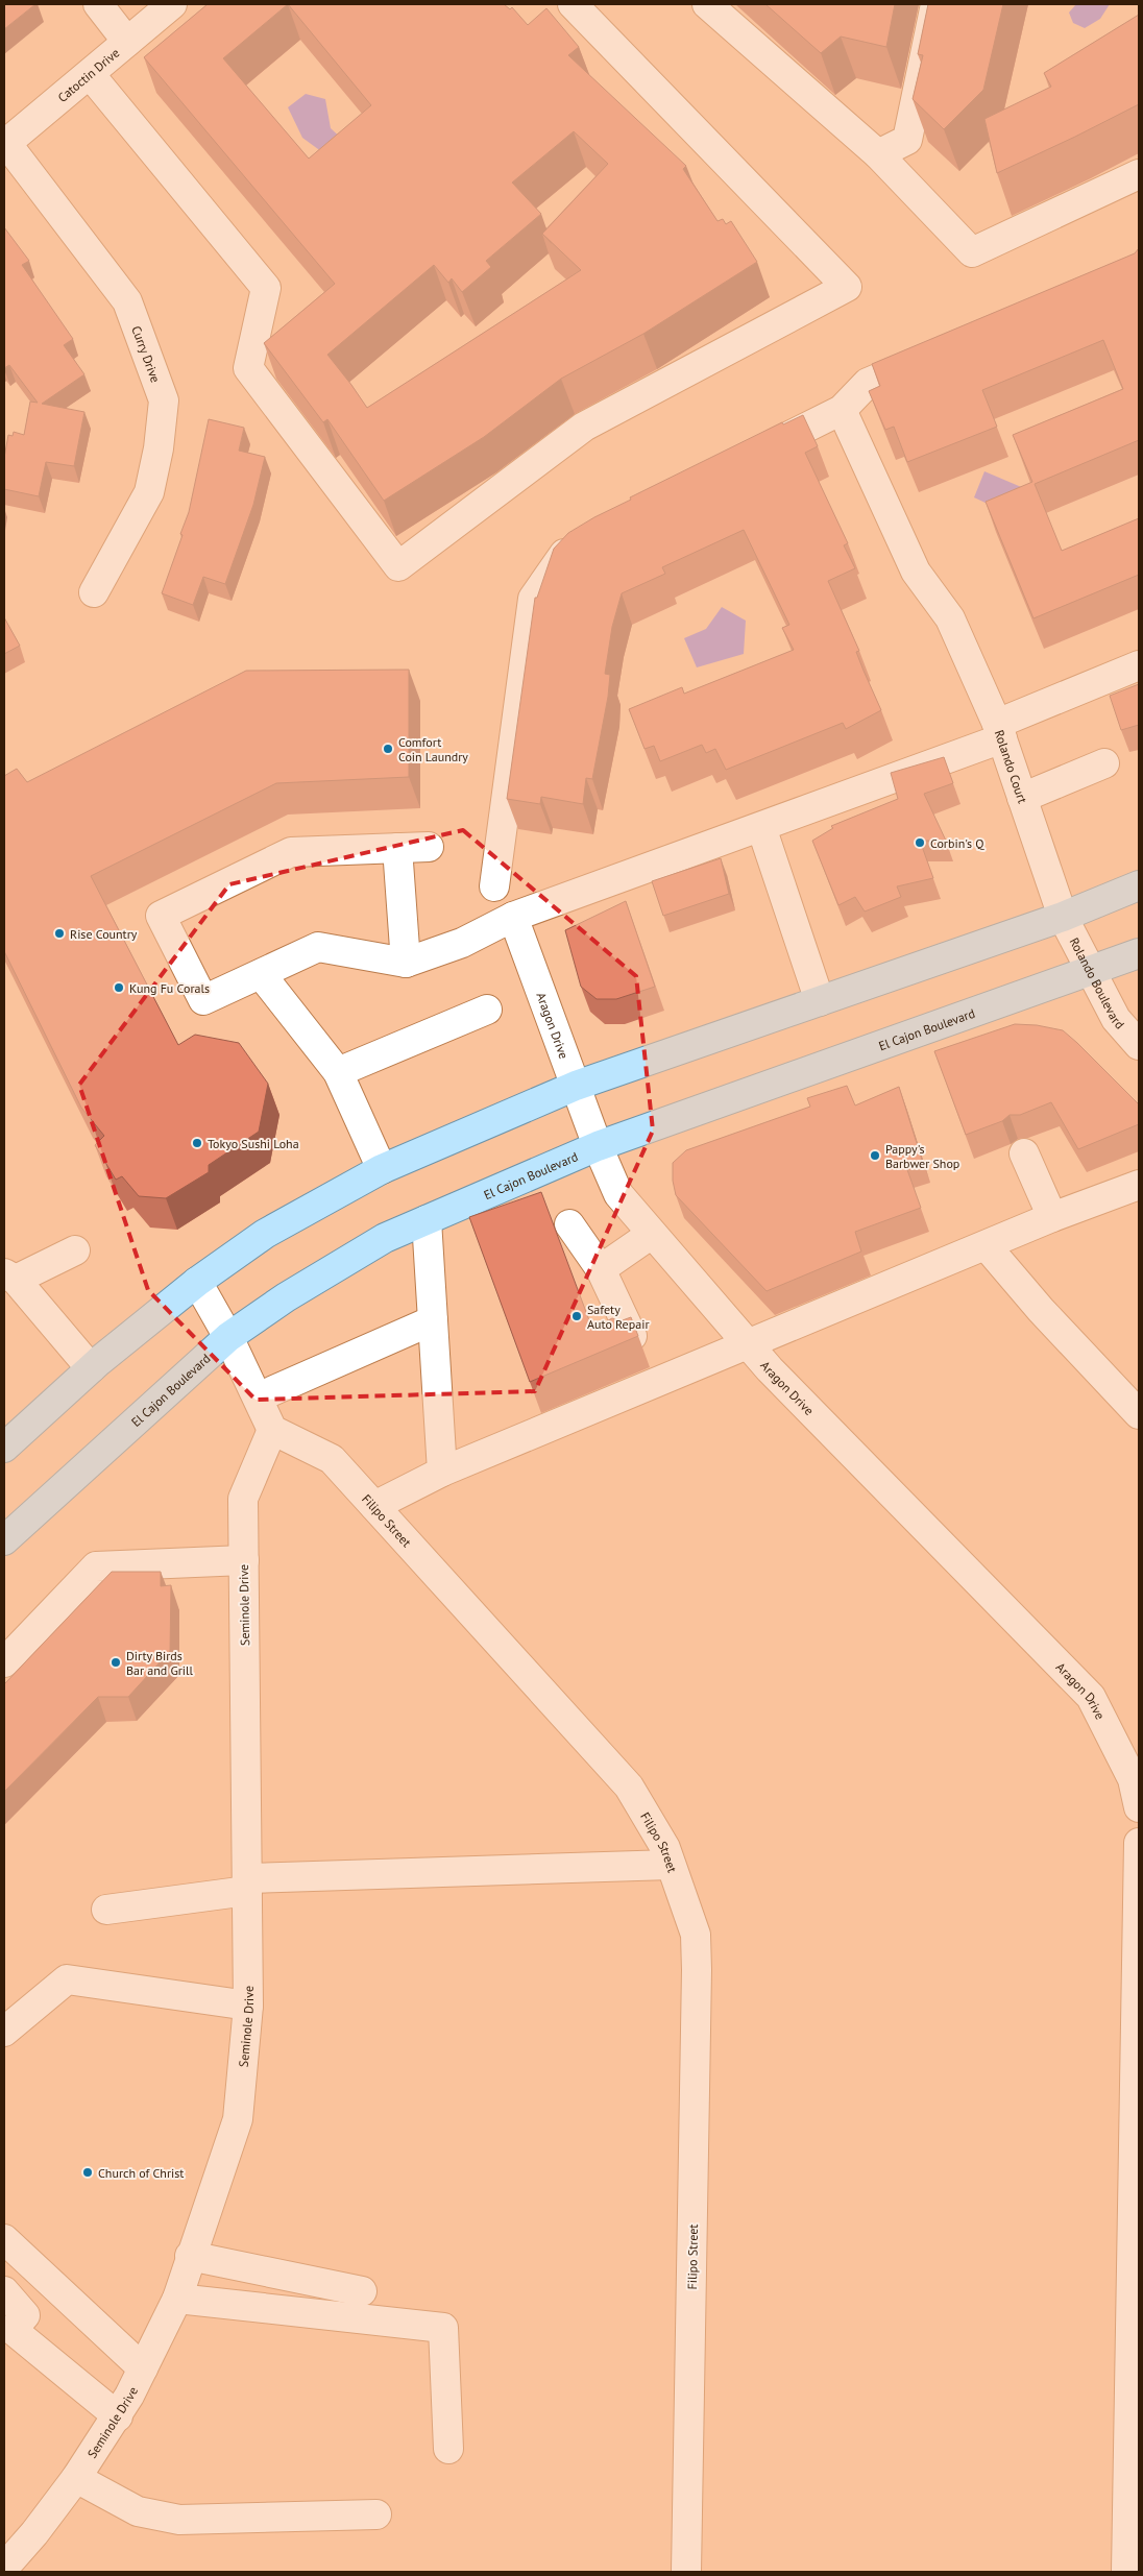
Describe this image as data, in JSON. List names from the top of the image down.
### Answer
{
  "streets": {
    "main road": ["El Cajon Boulevard"],
    "street": [
      "Catoctin Drive",
      "Curry Drive",
      "Rolando Court",
      "Rolando Boulevard",
      "Aragon Drive",
      "Filipo Street",
      "Seminole Drive"
    ]
  },
  "crossings": [
    ["Catoctin Drive", "Curry Drive"],
    ["Rolando Court", "Rolando Boulevard"],
    ["Rolando Boulevard", "El Cajon Boulevard"],
    ["Aragon Drive", "El Cajon Boulevard"],
    ["Filipo Street", "Seminole Drive"]
  ],
  "places": [
    "Comfort Coin Laundry",
    "Corbin's Q",
    "Rise Country",
    "Kung Fu Corals",
    "Tokyo Sushi Loha",
    "Pappy's Barbwer Shop",
    "Safety Auto Repair",
    "Dirty Birds Bar and Grill",
    "Church of Christ"
  ]
}
